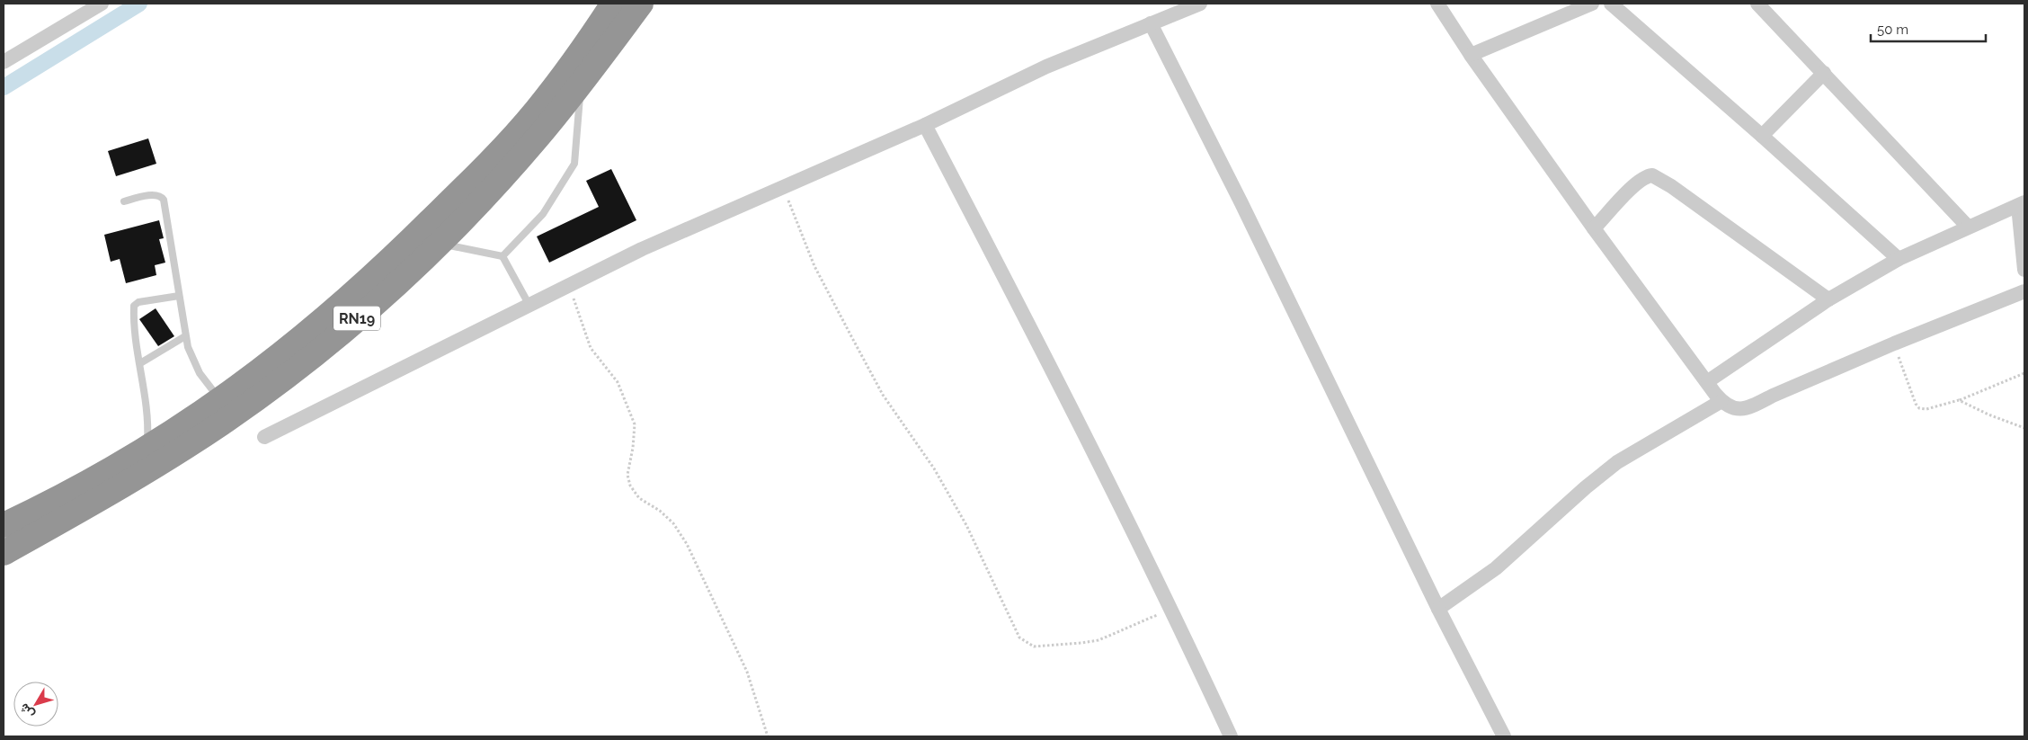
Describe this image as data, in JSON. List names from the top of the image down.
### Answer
{
  "streets": {
    "highway": ["RN19"]
  },
  "scale_bar": "50 m",
  "north": "bottom left"
}
